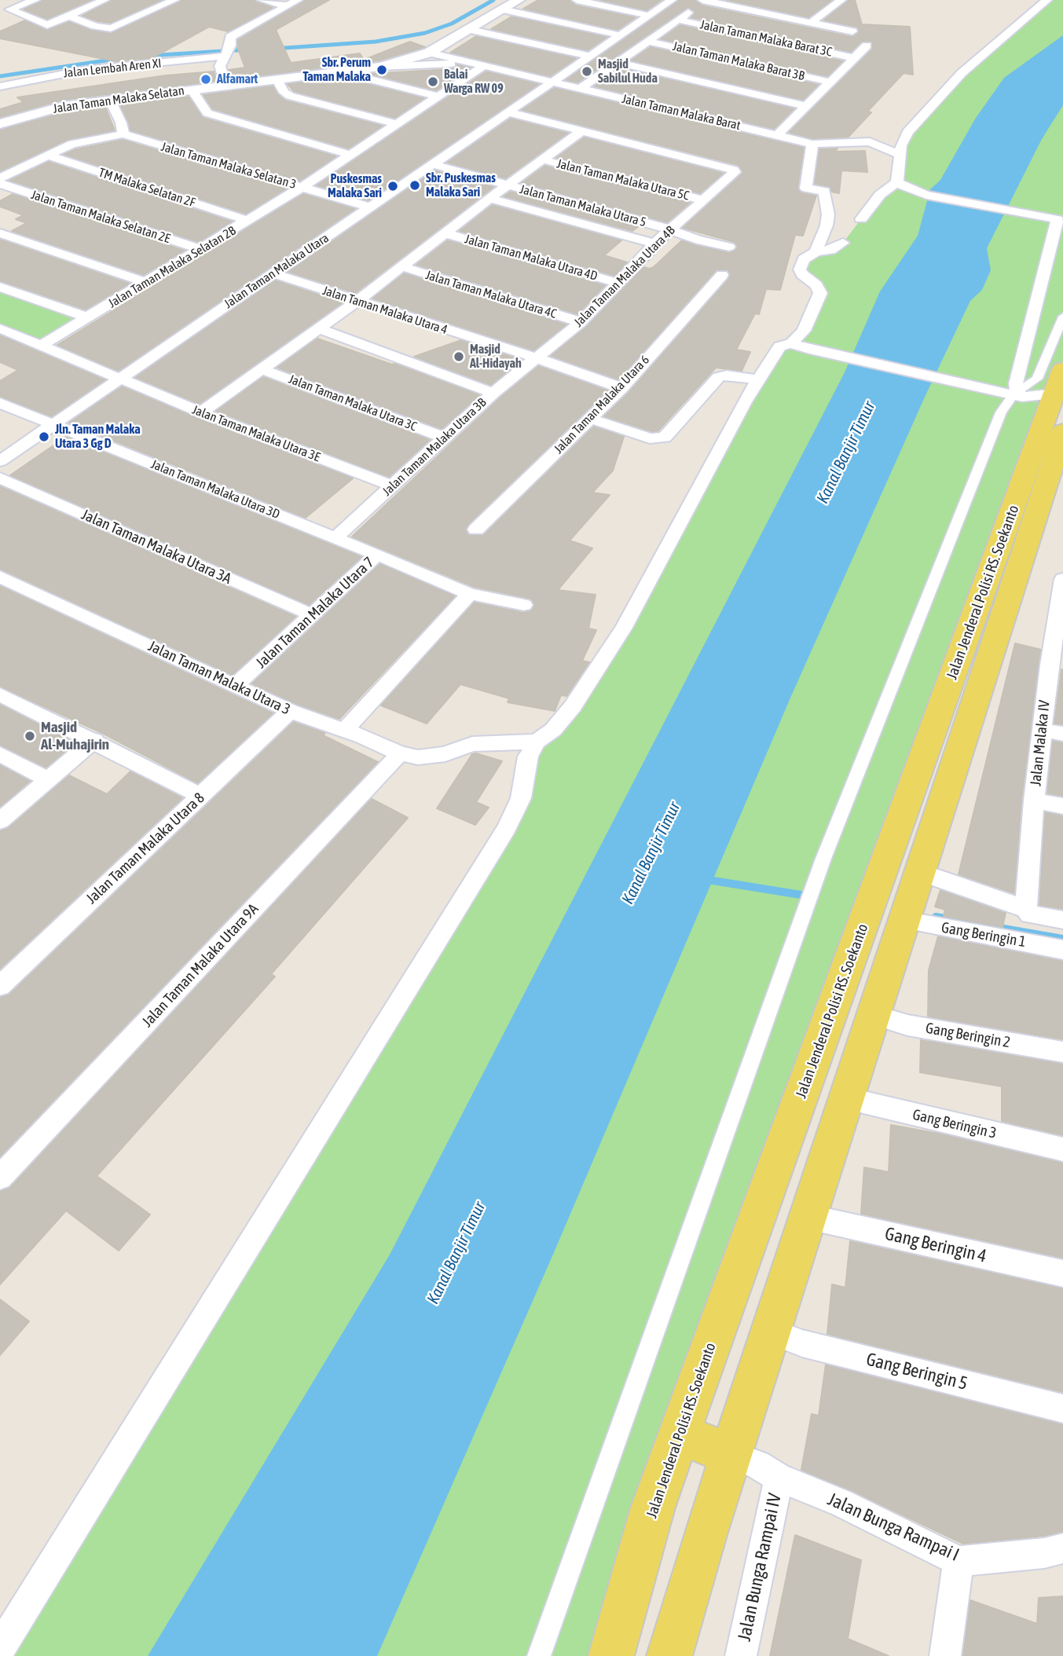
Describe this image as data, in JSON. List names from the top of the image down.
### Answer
{
  "streets": {
    "main road": ["Jalan Jenderal Polisi RS. Soekanto"],
    "street": [
      "Jalan Taman Malaka Barat 3C",
      "Jalan Taman Malaka Barat 3B",
      "Jalan Lembah Aren XI",
      "Jalan Taman Malaka Selatan",
      "Jalan Taman Malaka Barat",
      "Jalan Taman Malaka Selatan 3",
      "Jalan Taman Malaka Utara 5C",
      "TM Malaka Selatan 2F",
      "Jalan Taman Malaka Utara 5",
      "Jalan Taman Malaka Selatan 2E",
      "Jalan Taman Malaka Utara 4D",
      "Jalan Taman Malaka Selatan 2B",
      "Jalan Taman Malaka Utara",
      "Jalan Taman Malaka Utara 4B",
      "Jalan Taman Malaka Utara 4C",
      "Jalan Taman Malaka Utara 4",
      "Jalan Taman Malaka Utara 3C",
      "Jalan Taman Malaka Utara 6",
      "Jalan Taman Malaka Utara 3E",
      "Jalan Taman Malaka Utara 3B",
      "Jalan Taman Malaka Utara 3D",
      "Jalan Taman Malaka Utara 3A",
      "Jalan Taman Malaka Utara 7",
      "Jalan Taman Malaka Utara 3",
      "Jalan Malaka IV",
      "Jalan Taman Malaka Utara 8",
      "Gang Beringin 1",
      "Jalan Taman Malaka Utara 9A",
      "Gang Beringin 2",
      "Gang Beringin 3",
      "Gang Beringin 4",
      "Gang Beringin 5",
      "Jalan Bunga Rampai I",
      "Jalan Bunga Rampai IV"
    ]
  },
  "crossings": [
    ["Jalan Taman Malaka Selatan", "Jalan Taman Malaka Barat"],
    ["Jalan Taman Malaka Barat", "Jalan Taman Malaka Utara"],
    ["Jalan Taman Malaka Selatan 3", "Jalan Taman Malaka Selatan 2B"],
    ["Jalan Taman Malaka Selatan 3", "Jalan Taman Malaka Utara"],
    ["Jalan Taman Malaka Utara 5C", "Jalan Taman Malaka Utara 4B"],
    ["TM Malaka Selatan 2F", "Jalan Taman Malaka Selatan 2B"],
    ["Jalan Taman Malaka Utara 5", "Jalan Taman Malaka Utara"],
    ["Jalan Taman Malaka Utara 5", "Jalan Taman Malaka Utara 4B"],
    ["Jalan Taman Malaka Selatan 2E", "Jalan Taman Malaka Selatan 2B"],
    ["Jalan Taman Malaka Utara 4D", "Jalan Taman Malaka Utara 4B"],
    ["Jalan Taman Malaka Selatan 2B", "Jalan Taman Malaka Utara 3E"],
    ["Jalan Taman Malaka Utara", "Jalan Taman Malaka Utara 4"],
    ["Jalan Taman Malaka Utara", "Jalan Taman Malaka Utara 3E"],
    ["Jalan Taman Malaka Utara", "Jalan Taman Malaka Utara 3D"],
    ["Jalan Taman Malaka Utara 4B", "Jalan Taman Malaka Utara 4C"],
    ["Jalan Taman Malaka Utara 4B", "Jalan Taman Malaka Utara 4"],
    ["Jalan Taman Malaka Utara 4B", "Jalan Taman Malaka Utara 3B"],
    ["Jalan Taman Malaka Utara 4", "Jalan Taman Malaka Utara 6"],
    ["Jalan Taman Malaka Utara 4", "Jalan Taman Malaka Utara 3B"],
    ["Jalan Taman Malaka Utara 3C", "Jalan Taman Malaka Utara 3B"],
    ["Jalan Taman Malaka Utara 3E", "Jalan Taman Malaka Utara 3B"],
    ["Jalan Taman Malaka Utara 3B", "Jalan Taman Malaka Utara 3D"],
    ["Jalan Taman Malaka Utara 3D", "Jalan Taman Malaka Utara 7"],
    ["Jalan Taman Malaka Utara 3A", "Jalan Taman Malaka Utara 7"],
    ["Jalan Jenderal Polisi RS. Soekanto", "Gang Beringin 1"],
    ["Jalan Jenderal Polisi RS. Soekanto", "Gang Beringin 2"],
    ["Jalan Jenderal Polisi RS. Soekanto", "Gang Beringin 3"],
    ["Jalan Jenderal Polisi RS. Soekanto", "Gang Beringin 4"],
    ["Jalan Jenderal Polisi RS. Soekanto", "Gang Beringin 5"],
    ["Jalan Jenderal Polisi RS. Soekanto", "Jalan Bunga Rampai I"],
    ["Jalan Taman Malaka Utara 7", "Jalan Taman Malaka Utara 3"],
    ["Jalan Taman Malaka Utara 3", "Jalan Taman Malaka Utara 8"],
    ["Jalan Taman Malaka Utara 3", "Jalan Taman Malaka Utara 9A"],
    ["Jalan Bunga Rampai I", "Jalan Bunga Rampai IV"]
  ],
  "water": ["Kanal Banjir Timur"],
  "places": [
    "Sbr. Perum Taman Malaka",
    "Masjid Sabilul Huda",
    "Alfamart",
    "Balai Warga RW 09",
    "Sbr. Puskesmas Malaka Sari",
    "Puskesmas Malaka Sari",
    "Masjid Al-Hidayah",
    "Jln. Taman Malaka Utara 3 Gg D",
    "Masjid Al-Muhajirin"
  ]
}
